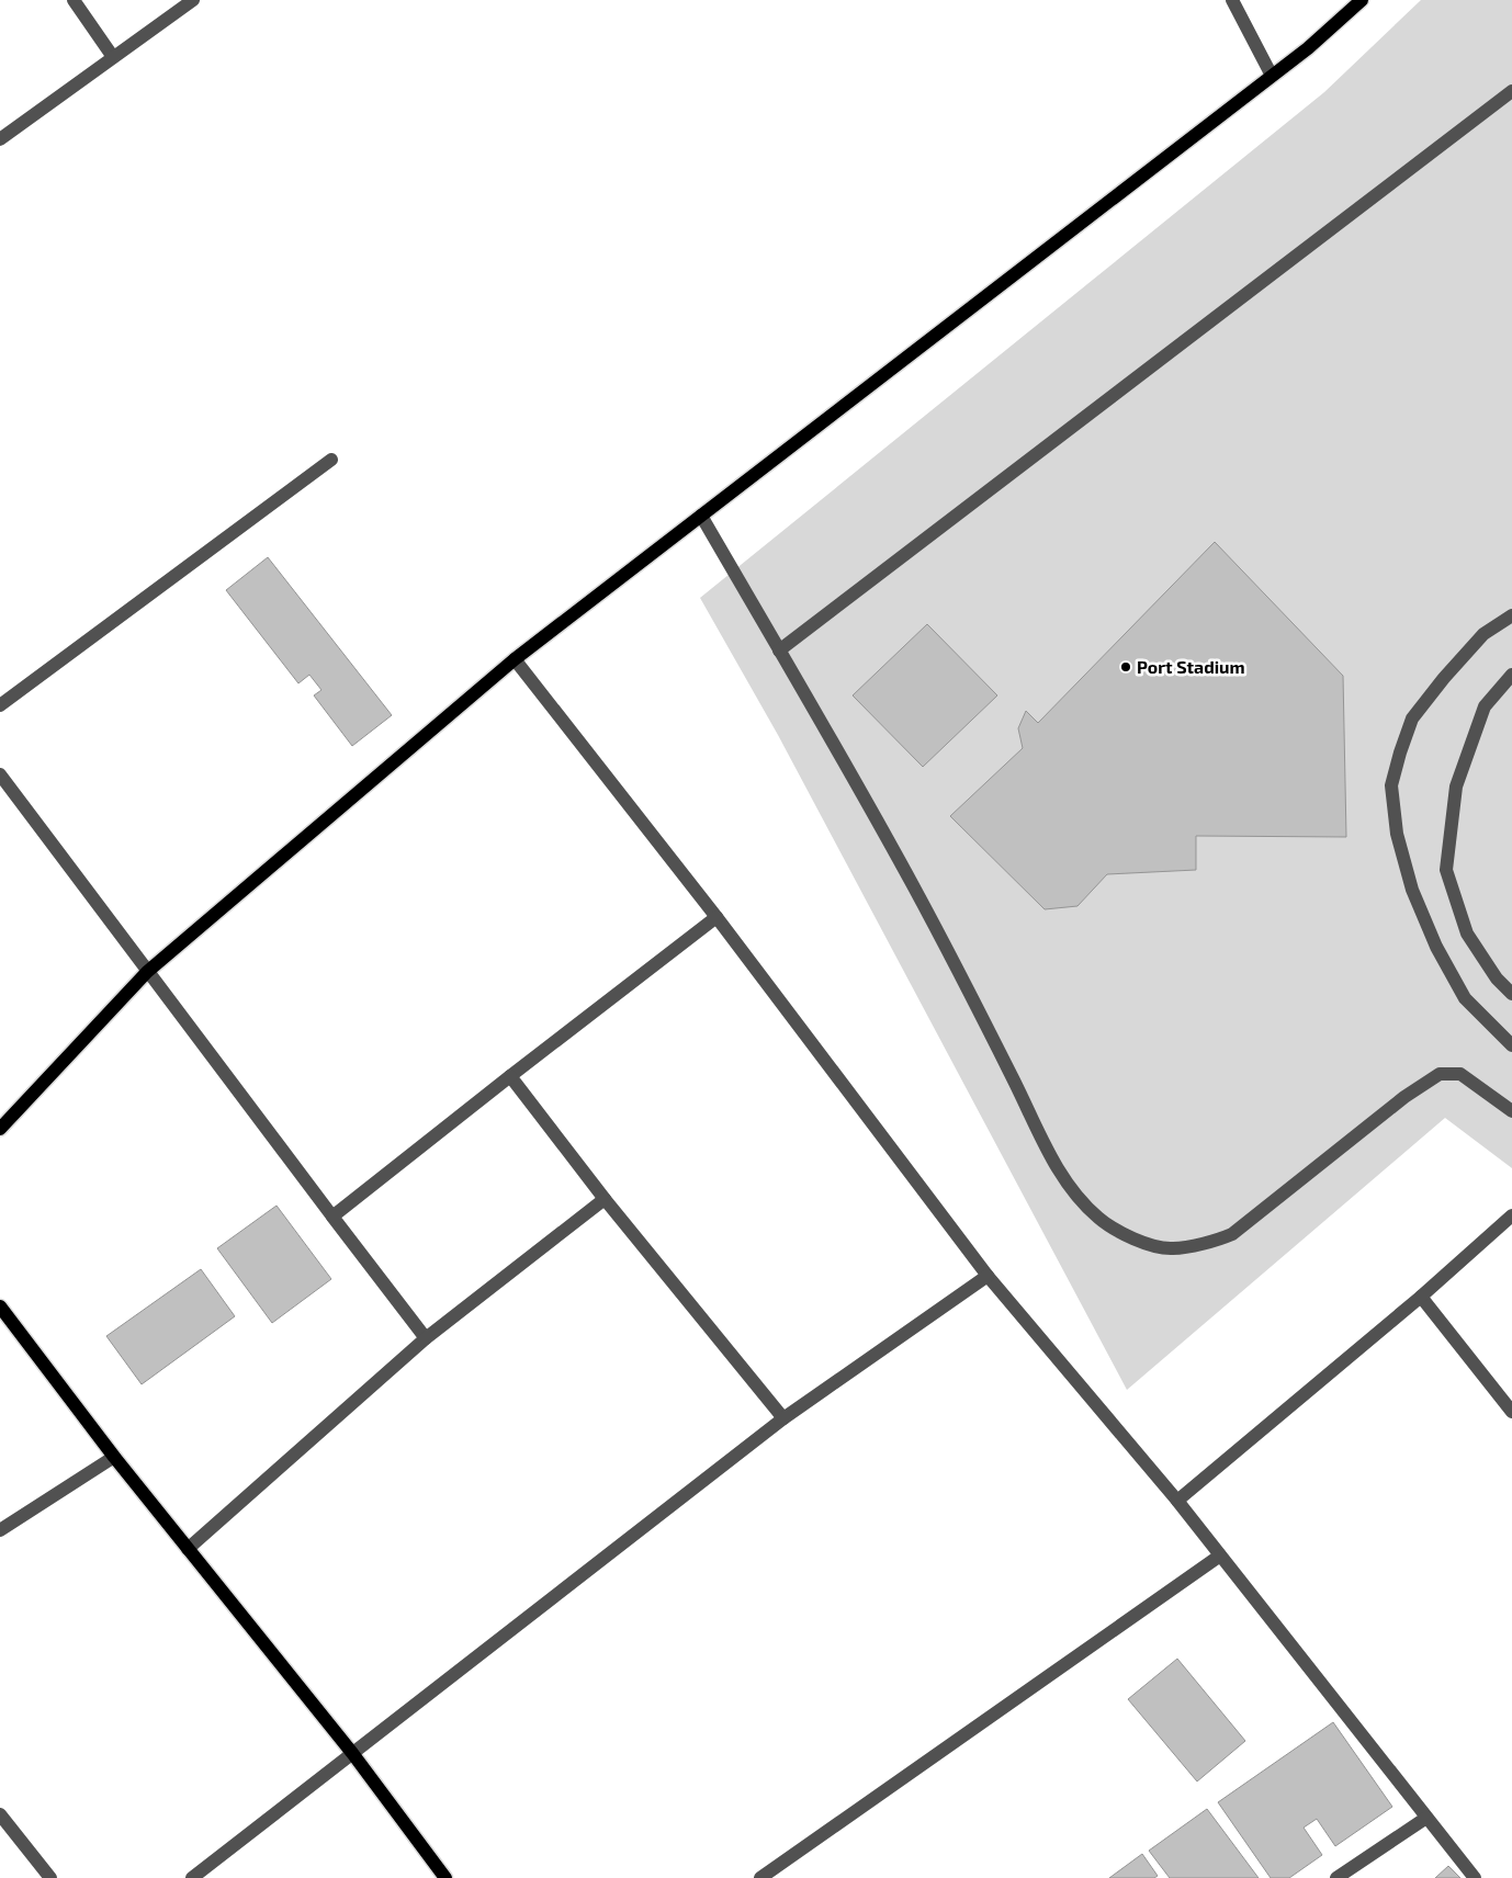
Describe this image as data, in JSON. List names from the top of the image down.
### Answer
{
  "places": ["Port Stadium"]
}
